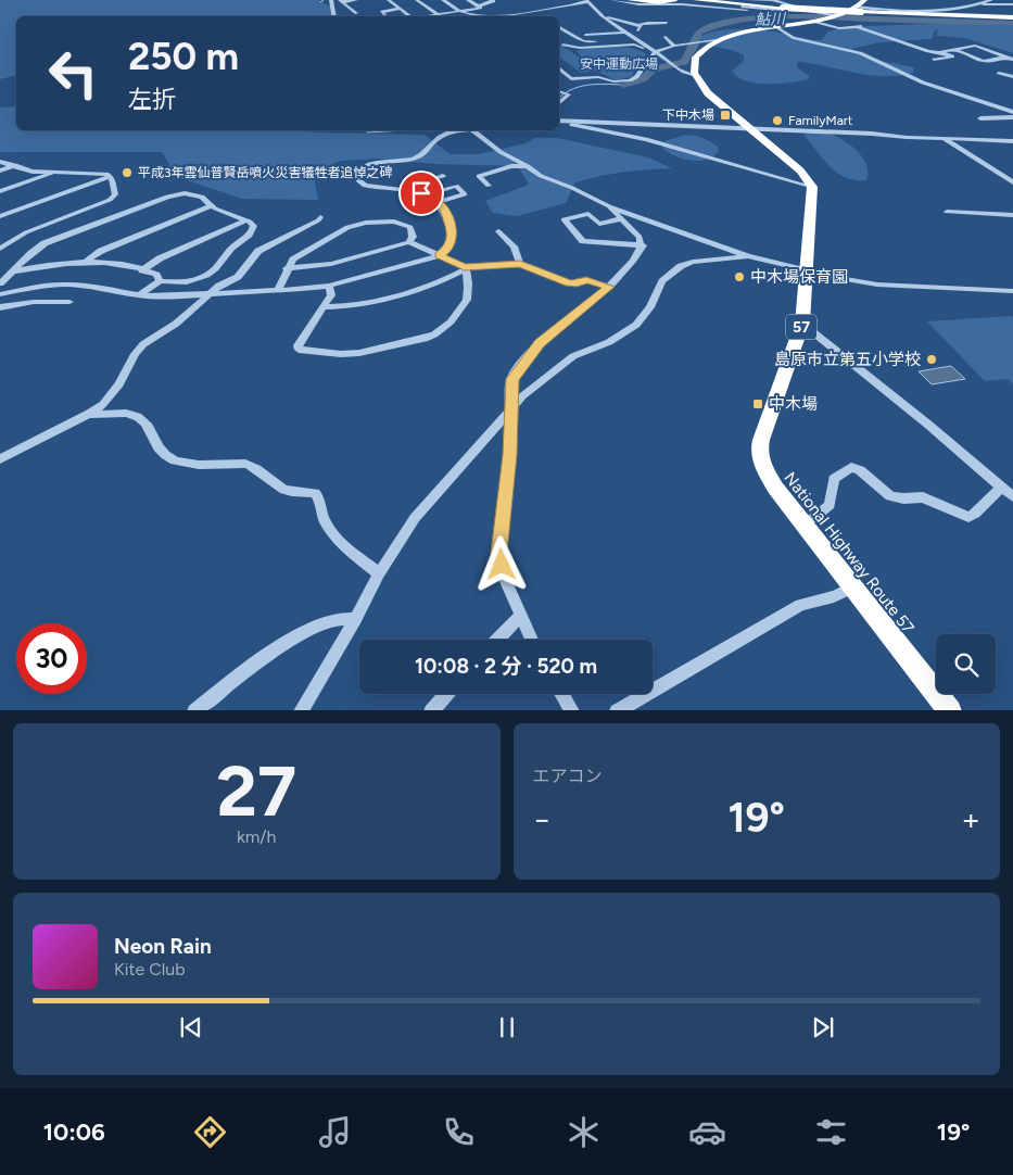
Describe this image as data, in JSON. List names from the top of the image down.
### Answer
{
  "streets": {
    "highway": ["57", "National Highway Route 57"]
  },
  "water": ["鮎川"],
  "parks": ["安中運動広場"],
  "places": {
    "transit": ["下中木場", "中木場"],
    "other": [
      "FamilyMart",
      "平成3年雲仙普賢岳噴火災害犠牲者追悼之碑",
      "中木場保育園",
      "島原市立第五小学校"
    ]
  },
  "page": {
    "turn": ["250 m", "左折"],
    "limit": "30",
    "trip": "10:08 · 2 分 · 520 m",
    "tile": [
      ["27", "km/h"],
      "エアコン"
    ],
    "heat": ["−", "19°", "+"],
    "song": ["Neon Rain", "Kite Club"],
    "tabs": ["10:06", "19°"]
  }
}
